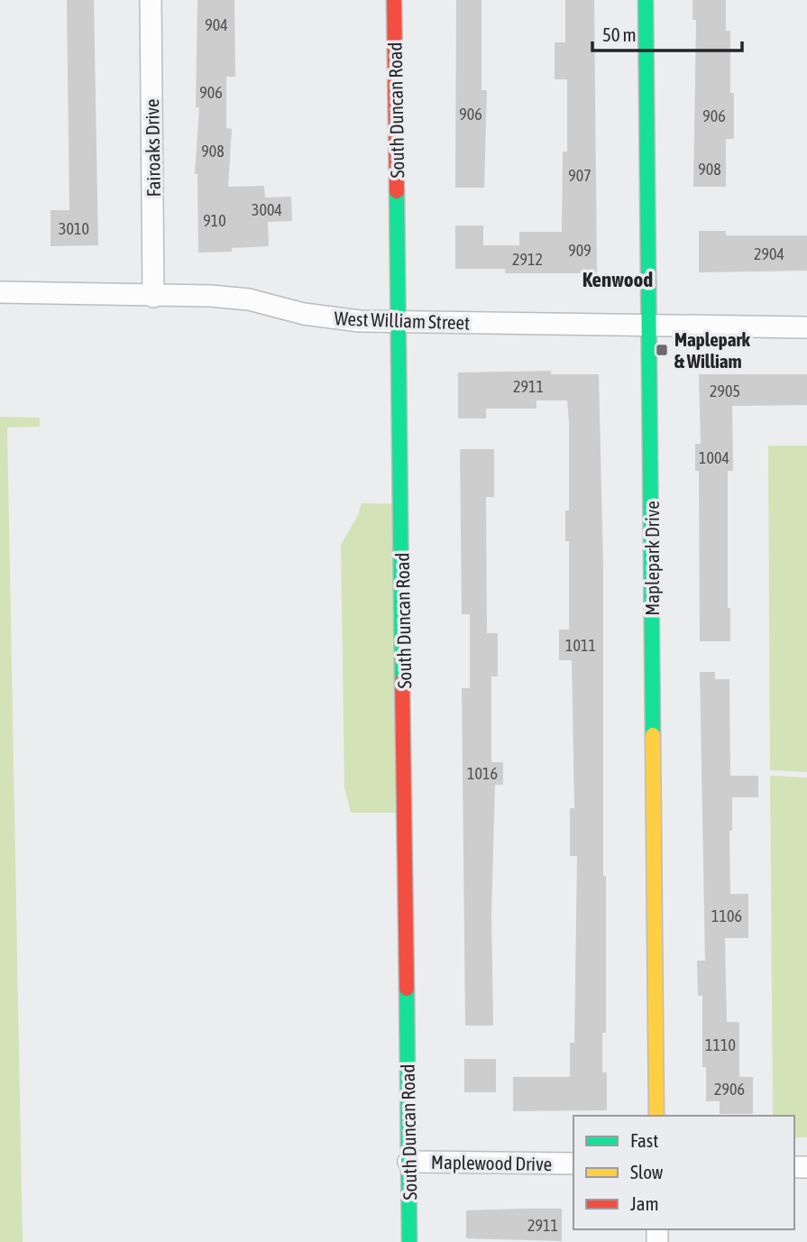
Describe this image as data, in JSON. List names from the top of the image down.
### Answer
{
  "streets": {
    "main road": ["South Duncan Road", "Maplepark Drive"],
    "street": ["Fairoaks Drive", "West William Street", "Maplewood Drive"]
  },
  "crossings": [
    ["South Duncan Road", "West William Street"],
    ["South Duncan Road", "Maplewood Drive"],
    ["Fairoaks Drive", "West William Street"],
    ["West William Street", "Maplepark Drive"]
  ],
  "districts": ["Kenwood"],
  "places": {
    "transit": ["Maplepark & William"]
  },
  "house_numbers": [
    "904",
    "906",
    "906",
    "906",
    "908",
    "908",
    "907",
    "3004",
    "910",
    "3010",
    "909",
    "2904",
    "2912",
    "2911",
    "2905",
    "1004",
    "1011",
    "1016",
    "1106",
    "1110",
    "2906",
    "2911"
  ],
  "legend": ["Fast", "Slow", "Jam"],
  "scale_bar": "50 m"
}
